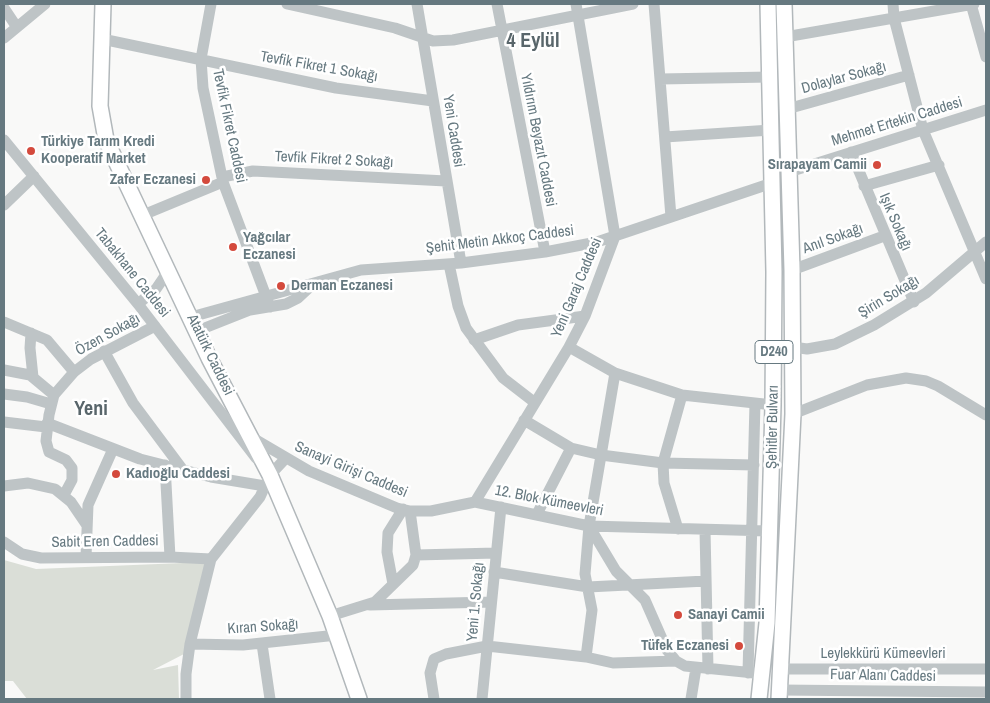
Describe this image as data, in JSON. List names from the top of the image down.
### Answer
{
  "streets": {
    "main road": ["D240", "Atatürk Caddesi", "Şehitler Bulvarı"],
    "street": [
      "Tevfik Fikret 1 Sokağı",
      "Dolaylar Sokağı",
      "Mehmet Ertekin Caddesi",
      "Tevfik Fikret Caddesi",
      "Yeni Caddesi",
      "Yıldırım Beyazıt Caddesi",
      "Tevfik Fikret 2 Sokağı",
      "Işık Sokağı",
      "Anıl Sokağı",
      "Şehit Metin Akkoç Caddesi",
      "Tabakhane Caddesi",
      "Yeni Garaj Caddesi",
      "Şirin Sokağı",
      "Özen Sokağı",
      "Sanayi Girişi Caddesi",
      "12. Blok Kümeevleri",
      "Sabit Eren Caddesi",
      "Yeni 1. Sokağı",
      "Kıran Sokağı",
      "Leylekkürü Kümeevleri",
      "Fuar Alanı Caddesi"
    ]
  },
  "crossings": [
    ["Tevfik Fikret 1 Sokağı", "Tevfik Fikret Caddesi"],
    ["Tevfik Fikret 1 Sokağı", "Yeni Caddesi"],
    ["Tevfik Fikret 1 Sokağı", "Atatürk Caddesi"],
    ["Dolaylar Sokağı", "Şehitler Bulvarı"],
    ["Mehmet Ertekin Caddesi", "Işık Sokağı"],
    ["Mehmet Ertekin Caddesi", "Şehitler Bulvarı"],
    ["Tevfik Fikret Caddesi", "Tevfik Fikret 2 Sokağı"],
    ["Tevfik Fikret Caddesi", "Şehit Metin Akkoç Caddesi"],
    ["Yeni Caddesi", "Tevfik Fikret 2 Sokağı"],
    ["Yeni Caddesi", "Şehit Metin Akkoç Caddesi"],
    ["Yıldırım Beyazıt Caddesi", "Şehit Metin Akkoç Caddesi"],
    ["Tevfik Fikret 2 Sokağı", "Atatürk Caddesi"],
    ["Işık Sokağı", "Anıl Sokağı"],
    ["Işık Sokağı", "Şirin Sokağı"],
    ["Anıl Sokağı", "Şehitler Bulvarı"],
    ["Şehit Metin Akkoç Caddesi", "Yeni Garaj Caddesi"],
    ["Şehit Metin Akkoç Caddesi", "Atatürk Caddesi"],
    ["Şehit Metin Akkoç Caddesi", "Şehitler Bulvarı"],
    ["Tabakhane Caddesi", "Özen Sokağı"],
    ["Tabakhane Caddesi", "Atatürk Caddesi"],
    ["Yeni Garaj Caddesi", "Sanayi Girişi Caddesi"],
    ["Yeni Garaj Caddesi", "12. Blok Kümeevleri"],
    ["Şirin Sokağı", "Şehitler Bulvarı"],
    ["Atatürk Caddesi", "Sanayi Girişi Caddesi"],
    ["Atatürk Caddesi", "Kıran Sokağı"],
    ["Şehitler Bulvarı", "12. Blok Kümeevleri"],
    ["Şehitler Bulvarı", "Leylekkürü Kümeevleri"],
    ["Şehitler Bulvarı", "Fuar Alanı Caddesi"],
    ["Sanayi Girişi Caddesi", "12. Blok Kümeevleri"],
    ["12. Blok Kümeevleri", "Yeni 1. Sokağı"]
  ],
  "districts": ["4 Eylül", "Yeni"],
  "places": [
    "Türkiye Tarım Kredi Kooperatif Market",
    "Sırapayam Camii",
    "Zafer Eczanesi",
    "Yağcılar Eczanesi",
    "Derman Eczanesi",
    "Kadıoğlu Caddesi",
    "Sanayi Camii",
    "Tüfek Eczanesi"
  ]
}
